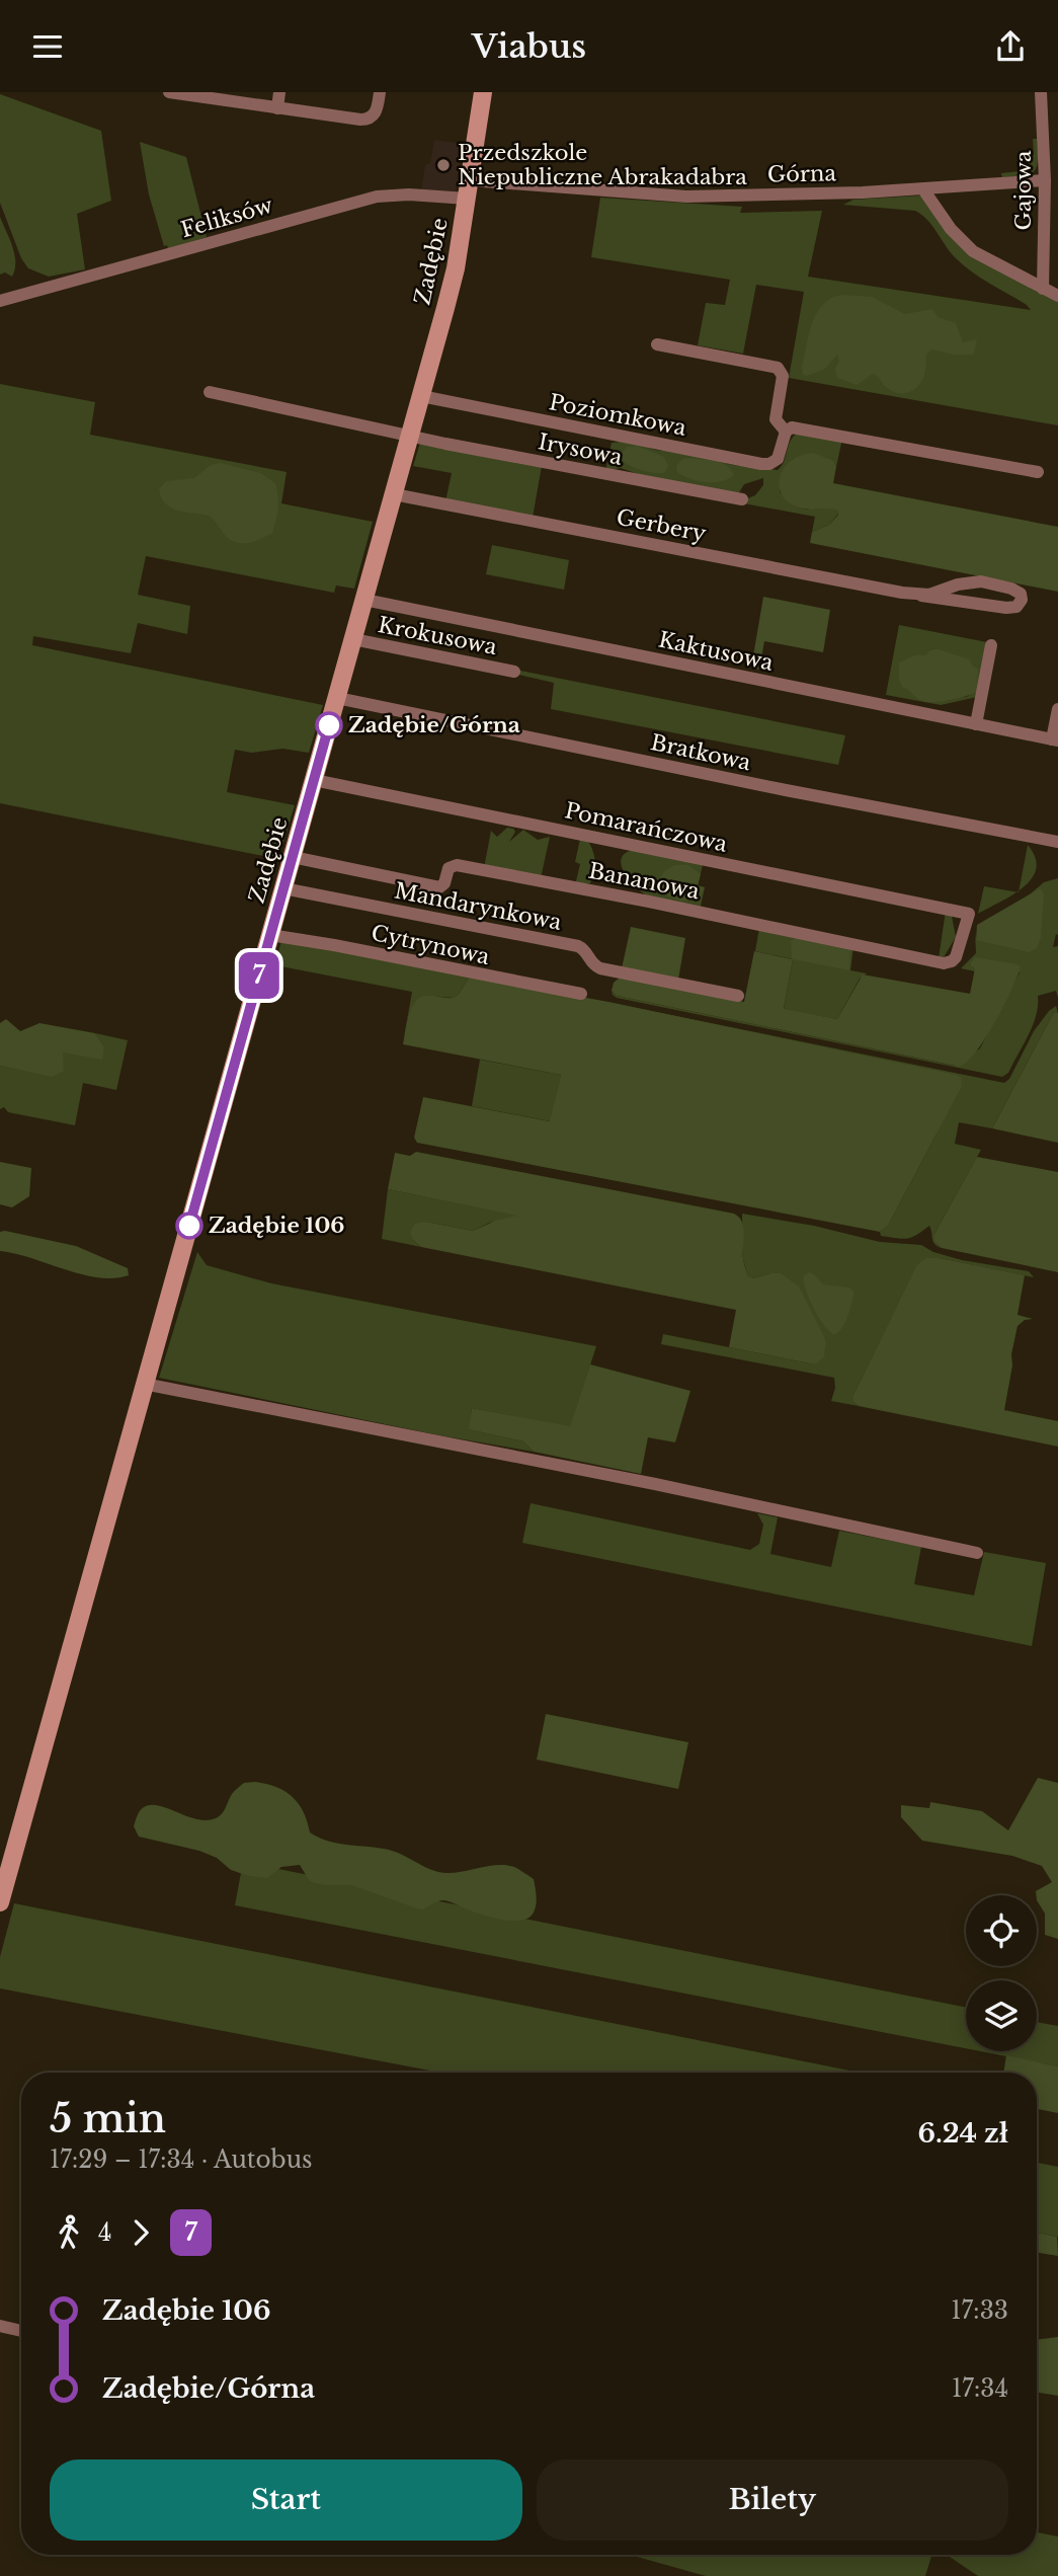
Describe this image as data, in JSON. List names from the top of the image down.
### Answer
{
  "streets": {
    "street": [
      "Górna",
      "Gajowa",
      "Feliksów",
      "Zadębie",
      "Poziomkowa",
      "Irysowa",
      "Gerbery",
      "Krokusowa",
      "Kaktusowa",
      "Bratkowa",
      "Pomarańczowa",
      "Bananowa",
      "Mandarynkowa",
      "Cytrynowa"
    ]
  },
  "crossings": [
    ["Górna", "Gajowa"],
    ["Górna", "Zadębie"],
    ["Feliksów", "Zadębie"],
    ["Zadębie", "Poziomkowa"],
    ["Zadębie", "Irysowa"],
    ["Zadębie", "Gerbery"],
    ["Zadębie", "Krokusowa"],
    ["Zadębie", "Kaktusowa"],
    ["Zadębie", "Bratkowa"],
    ["Zadębie", "Pomarańczowa"],
    ["Zadębie", "Bananowa"],
    ["Zadębie", "Mandarynkowa"],
    ["Zadębie", "Cytrynowa"],
    ["Pomarańczowa", "Bananowa"]
  ],
  "places": ["Przedszkole Niepubliczne Abrakadabra", "Zadębie/Górna", "Zadębie 106"],
  "lines": ["bus line 7"],
  "page": {
    "header": "Viabus",
    "on_map": "7",
    "heading": ["5 min", "17:29 – 17:34 · Autobus", "6.24 zł"],
    "legs": ["4", "7"],
    "list": [
      {
        "name": "Zadębie 106",
        "value": "17:33"
      },
      {
        "name": "Zadębie/Górna",
        "value": "17:34"
      }
    ],
    "buttons": ["Start", "Bilety"]
  }
}
